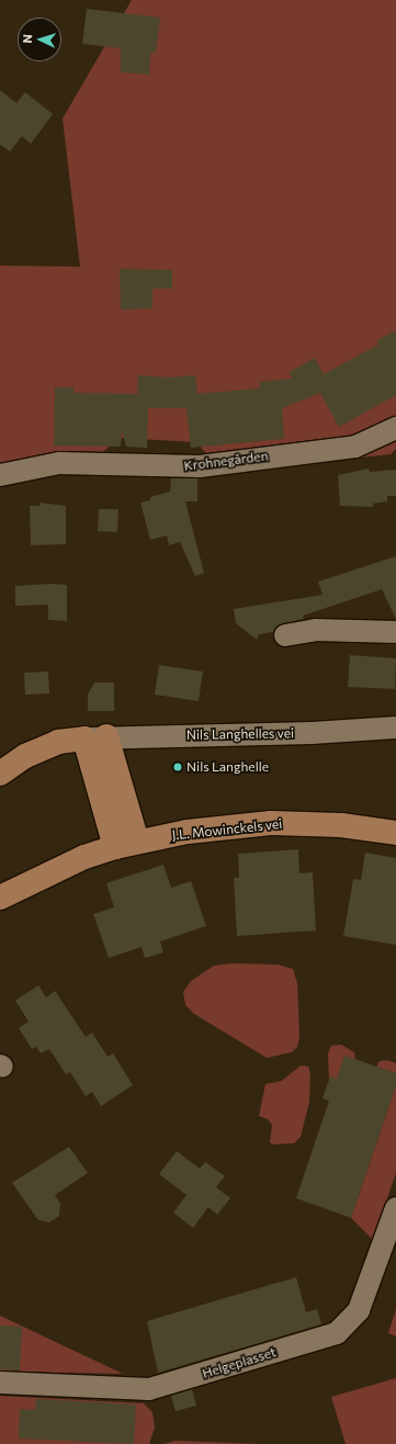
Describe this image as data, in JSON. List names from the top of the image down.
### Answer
{
  "streets": {
    "main road": ["J.L. Mowinckels vei"],
    "street": ["Krohnegården", "Nils Langhelles vei", "Helgeplasset"]
  },
  "places": ["Nils Langhelle"],
  "north": "left"
}
